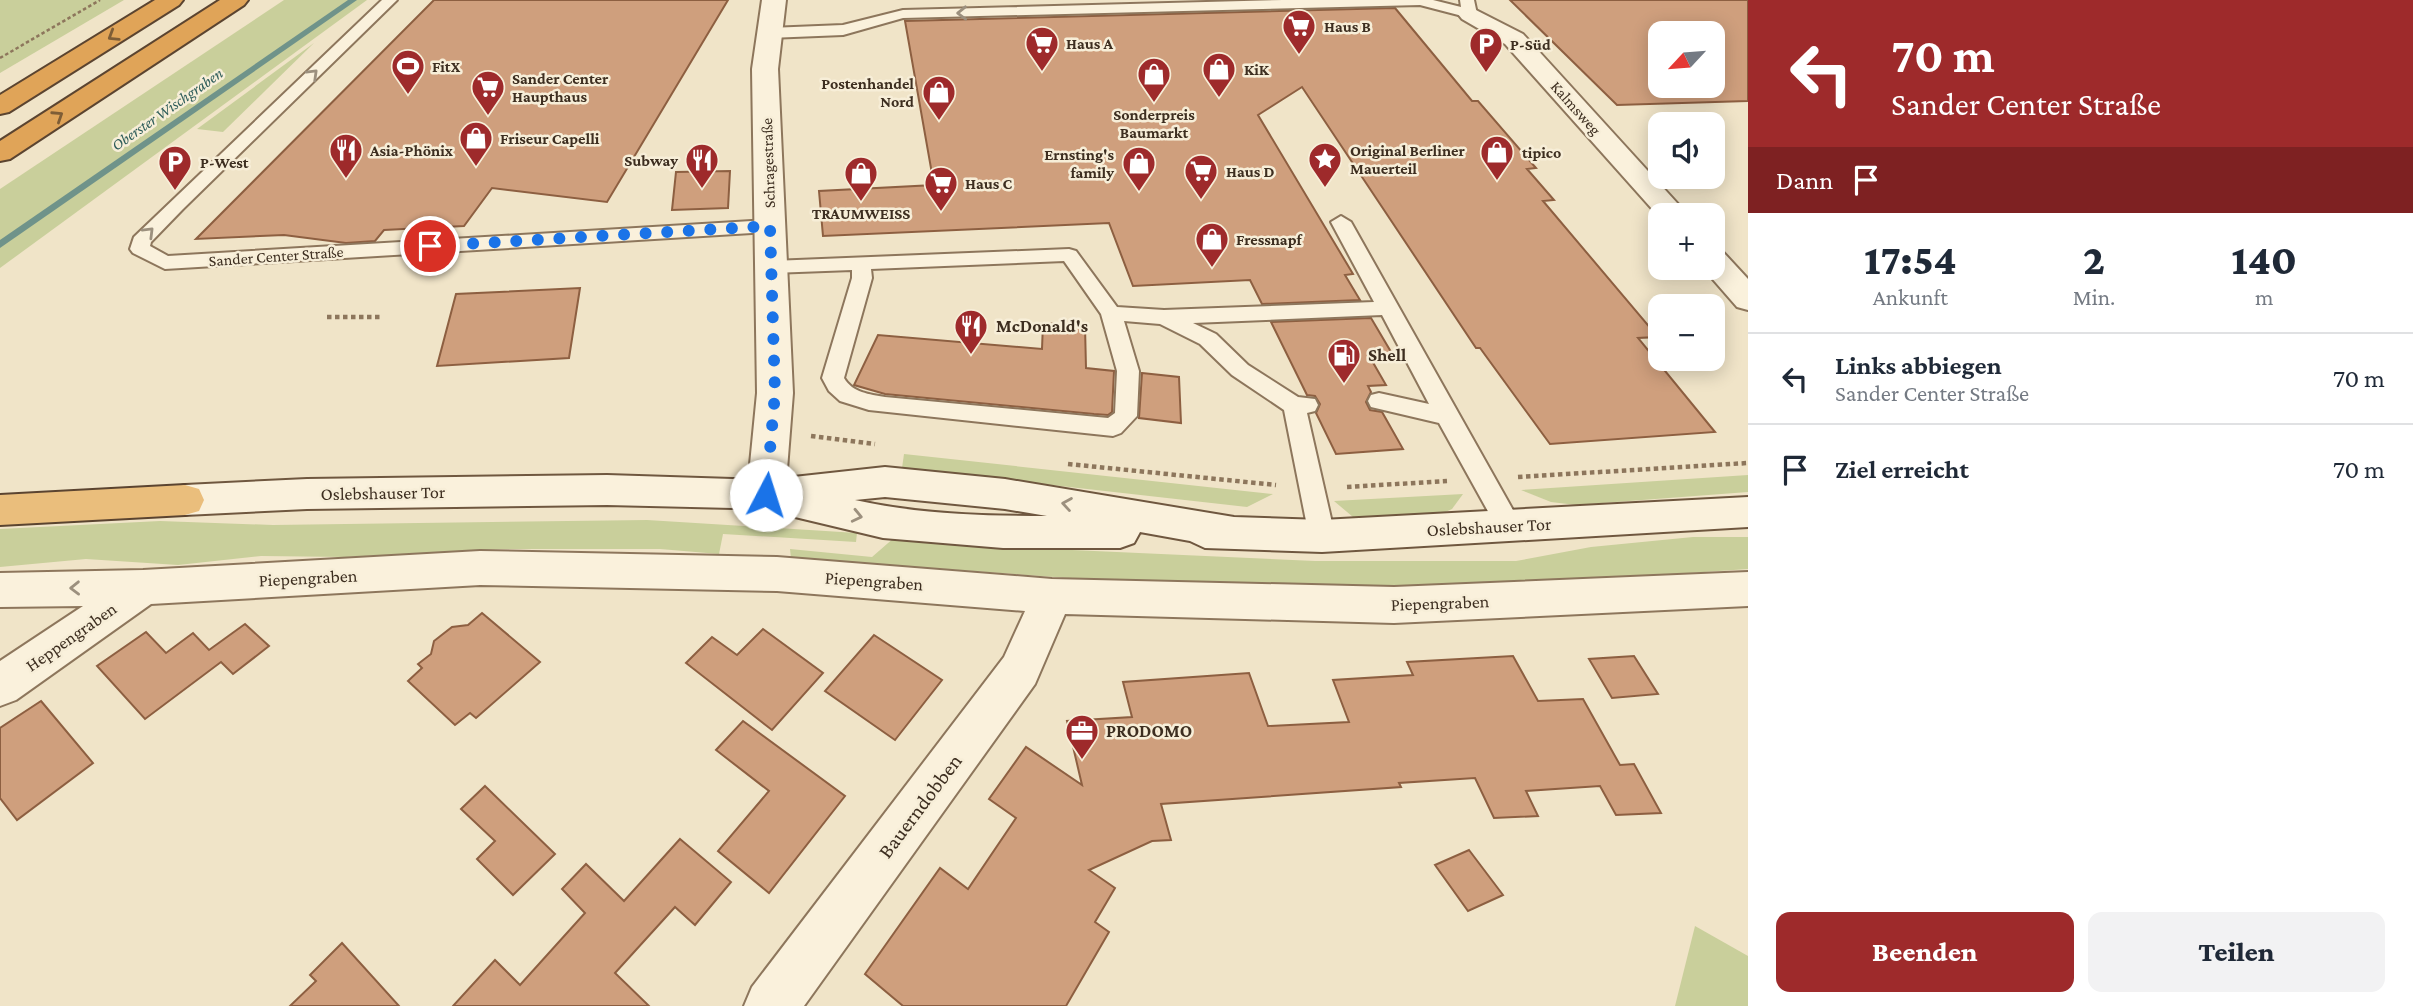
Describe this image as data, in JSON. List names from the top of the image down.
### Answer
{
  "streets": {
    "highway": ["Oslebshauser Tor"],
    "street": [
      "Kalmsweg",
      "Schragestraße",
      "Piepengraben",
      "Heppengraben",
      "Bauerndobben"
    ],
    "lane": ["Sander Center Straße"]
  },
  "crossings": [
    ["Schragestraße", "Sander Center Straße"],
    ["Schragestraße", "Oslebshauser Tor"],
    ["Piepengraben", "Heppengraben"],
    ["Piepengraben", "Bauerndobben"]
  ],
  "water": ["Oberster Wischgraben"],
  "places": {
    "supermarket": [
      "Haus B",
      "Haus A",
      "Sander Center Haupthaus",
      "Haus D",
      "Haus C"
    ],
    "parking": ["P-Süd", "P-West"],
    "sports": ["FitX"],
    "shop": [
      "KiK",
      "Sonderpreis Baumarkt",
      "Postenhandel Nord",
      "Friseur Capelli",
      "tipico",
      "Ernsting's family",
      "TRAUMWEISS",
      "Fressnapf"
    ],
    "restaurant": ["Asia-Phönix", "Subway", "McDonald's"],
    "place": ["Original Berliner Mauerteil"],
    "fuel station": ["Shell"],
    "office": ["PRODOMO"]
  },
  "north": "bottom left",
  "page": {
    "turn": ["70 m", "Sander Center Straße"],
    "map_buttons": ["+", "−"],
    "then": "Dann",
    "eta": [
      "17:54",
      "Ankunft",
      "2",
      "Min.",
      "140",
      "m"
    ],
    "list": [
      {
        "name": "Links abbiegen",
        "note": "Sander Center Straße",
        "value": "70 m"
      },
      {
        "name": "Ziel erreicht",
        "value": "70 m"
      }
    ],
    "buttons": ["Beenden", "Teilen"]
  }
}
